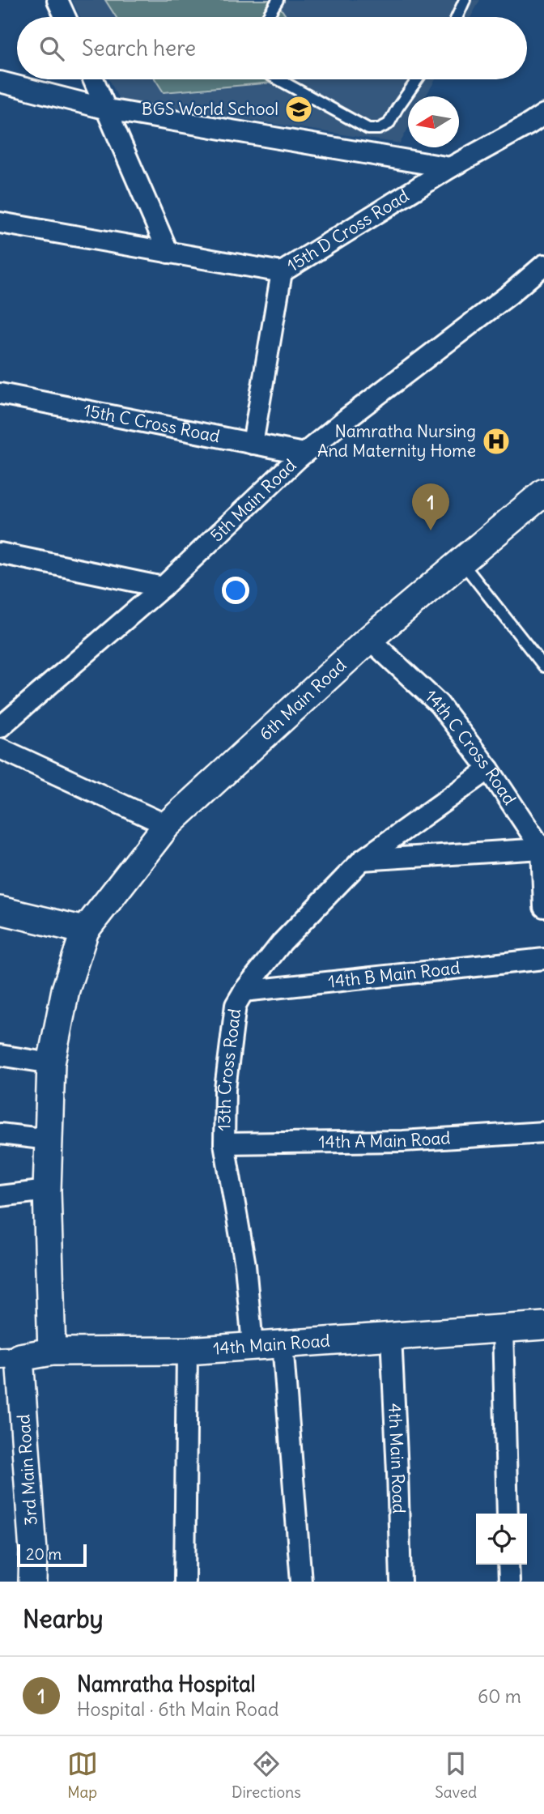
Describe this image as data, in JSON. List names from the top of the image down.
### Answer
{
  "streets": {
    "street": [
      "15th D Cross Road",
      "15th C Cross Road",
      "5th Main Road",
      "6th Main Road",
      "14th C Cross Road",
      "14th B Main Road",
      "13th Cross Road",
      "14th A Main Road",
      "14th Main Road",
      "4th Main Road",
      "3rd Main Road"
    ]
  },
  "crossings": [
    ["15th C Cross Road", "5th Main Road"],
    ["6th Main Road", "14th C Cross Road"],
    ["6th Main Road", "14th Main Road"],
    ["14th C Cross Road", "13th Cross Road"],
    ["14th B Main Road", "13th Cross Road"],
    ["13th Cross Road", "14th A Main Road"],
    ["13th Cross Road", "14th Main Road"],
    ["14th Main Road", "4th Main Road"],
    ["14th Main Road", "3rd Main Road"]
  ],
  "places": {
    "school or university": ["BGS World School"],
    "hospital": ["Namratha Nursing And Maternity Home"]
  },
  "scale_bar": "20 m",
  "north": "left",
  "page": {
    "search": "Search here",
    "pins": "1",
    "scale": "20 m",
    "heading": "Nearby",
    "list": [
      {
        "mark": "1",
        "name": "Namratha Hospital",
        "note": "Hospital · 6th Main Road",
        "value": "60 m"
      }
    ],
    "nav": ["Map", "Directions", "Saved"]
  }
}
